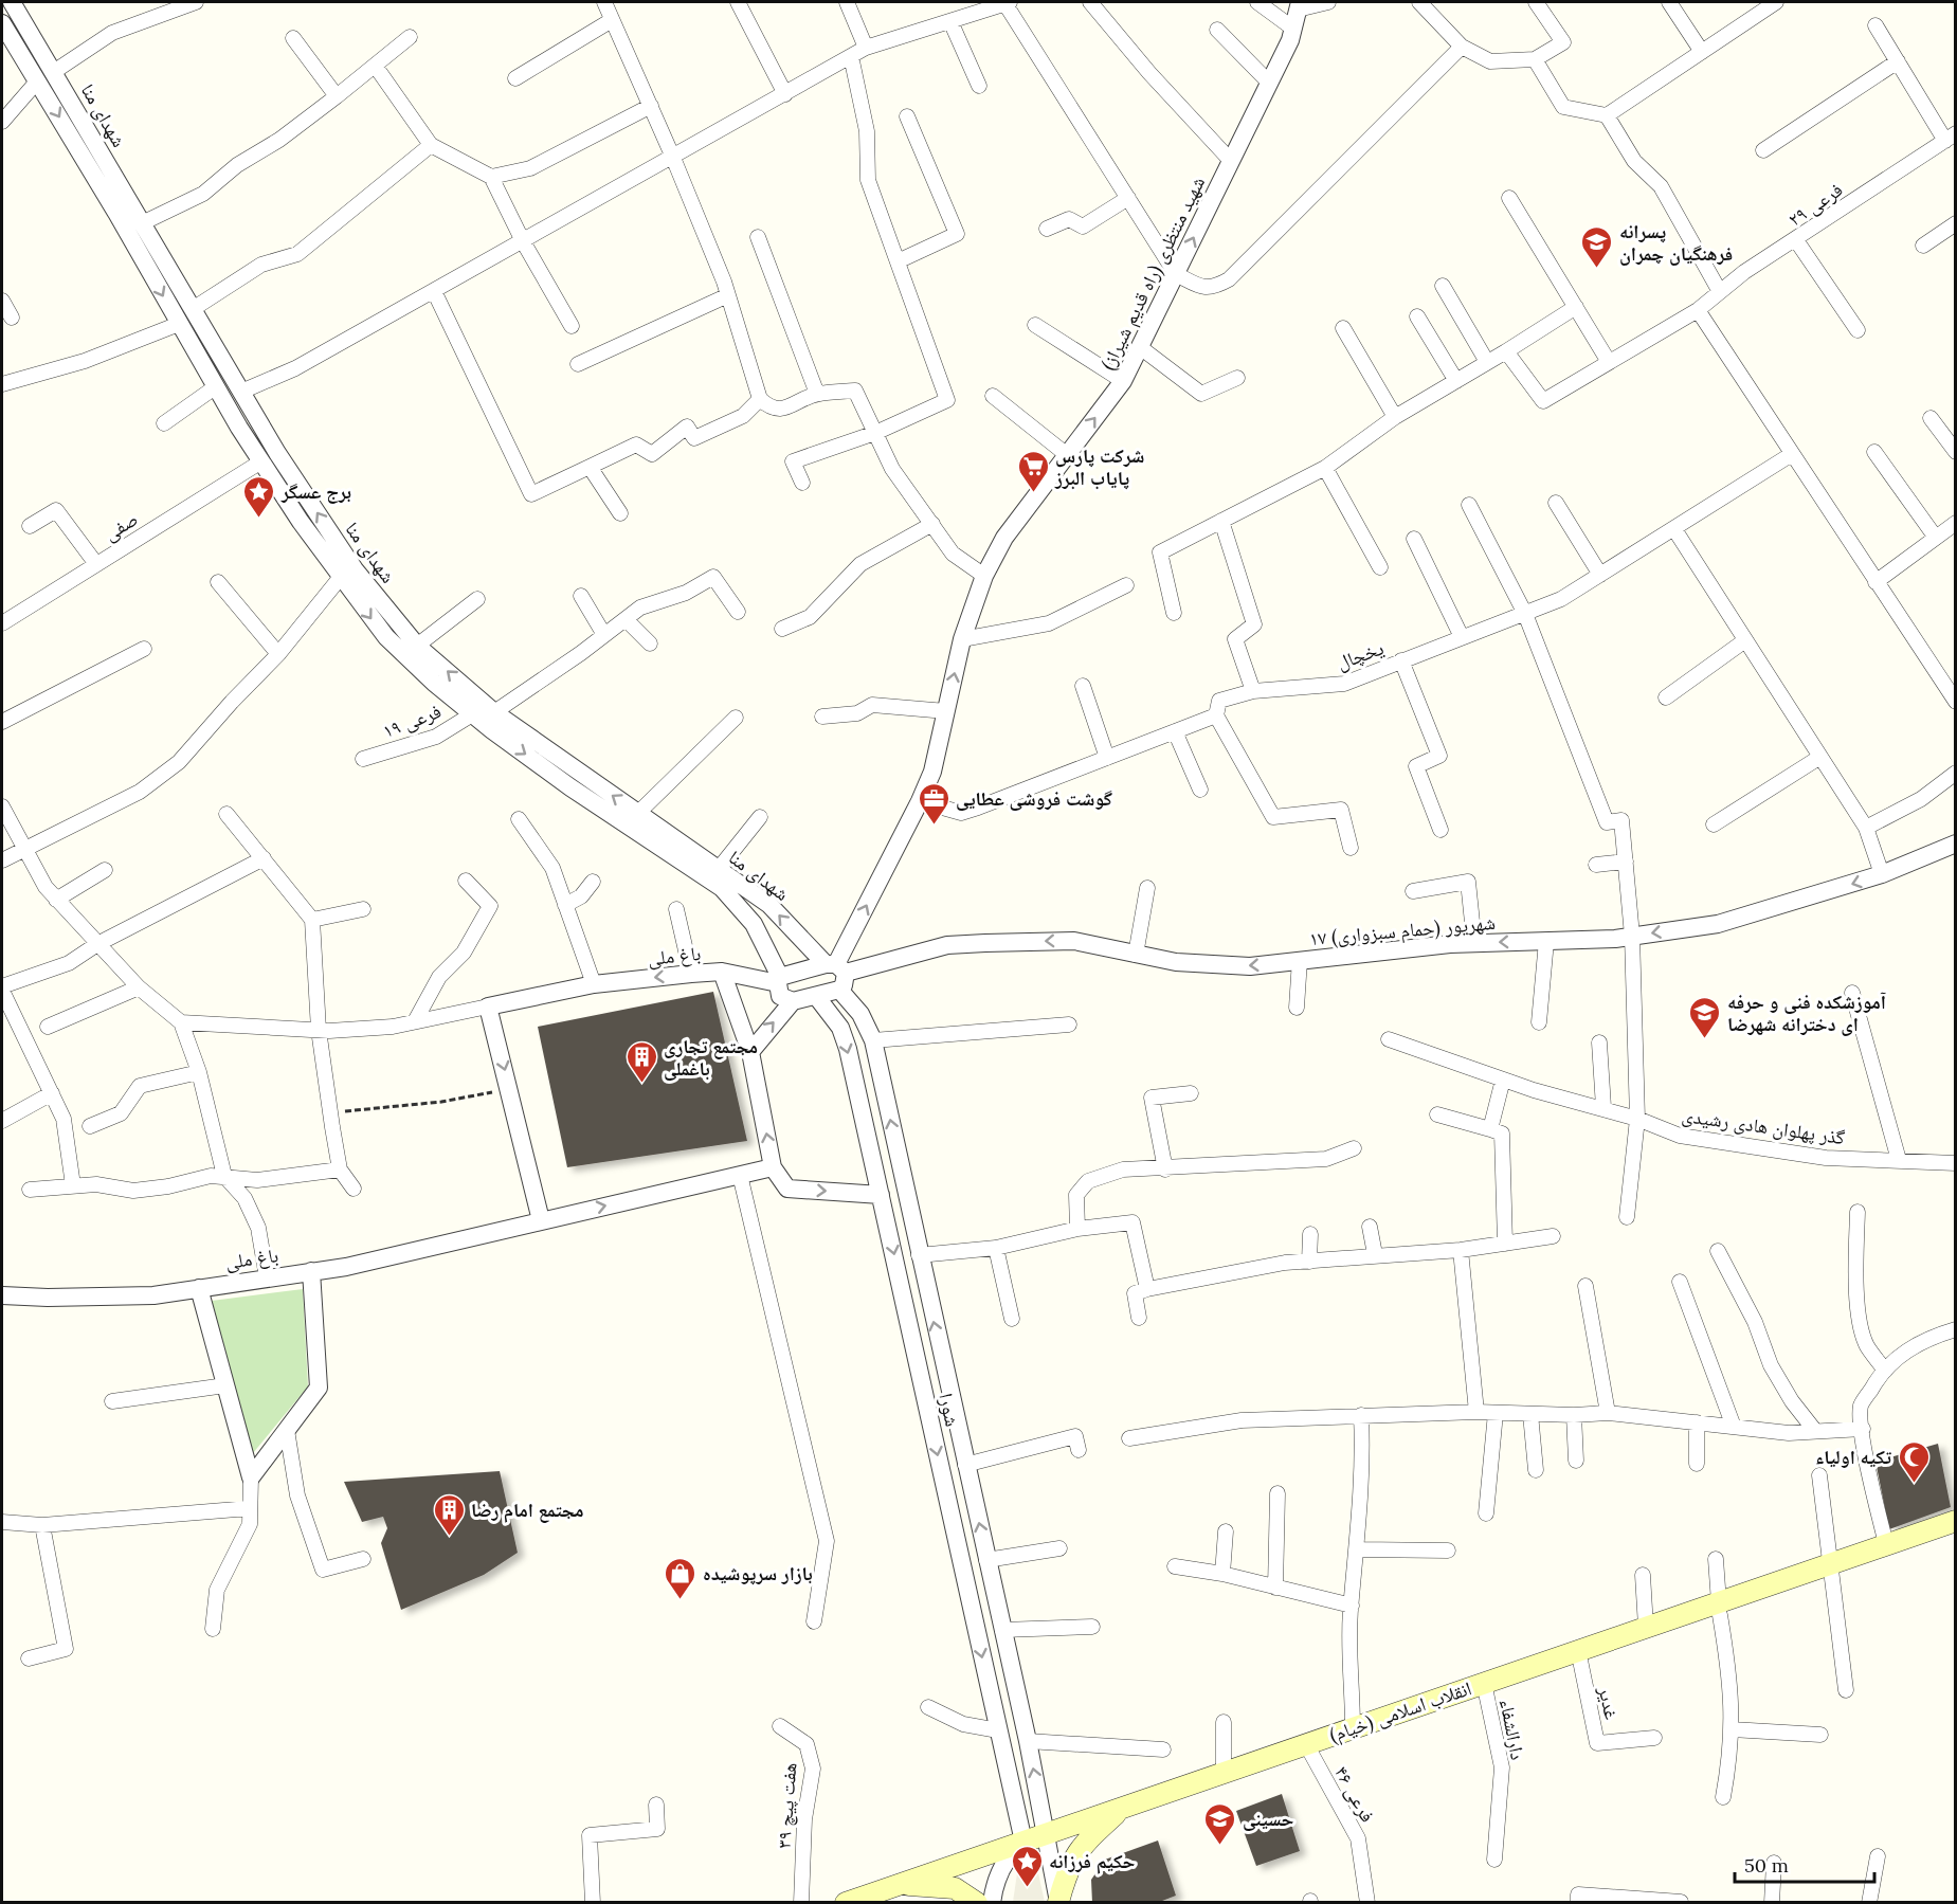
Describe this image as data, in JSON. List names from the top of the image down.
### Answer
{
  "streets": {
    "main road": ["انقلاب اسلامی (خیام)"],
    "street": [
      "شهدای منا",
      "فرعی ۲۹",
      "شهید منتظری (راه قدیم شیراز)",
      "صفی",
      "یخچال",
      "فرعی ۱۹",
      "۱۷ شهریور (حمام سبزواری)",
      "باغ ملی",
      "گذر پهلوان هادی رشیدی",
      "شورا",
      "غدیر",
      "دارالشفاء",
      "فرعی ۴۶",
      "هفت پیچ ۳۹"
    ]
  },
  "crossings": [
    ["شهدای منا", "شهید منتظری (راه قدیم شیراز)"],
    ["شهدای منا", "صفی"],
    ["شهدای منا", "فرعی ۱۹"],
    ["شهدای منا", "۱۷ شهریور (حمام سبزواری)"],
    ["شهید منتظری (راه قدیم شیراز)", "یخچال"],
    ["شهید منتظری (راه قدیم شیراز)", "۱۷ شهریور (حمام سبزواری)"],
    ["شهید منتظری (راه قدیم شیراز)", "شورا"],
    ["شورا", "انقلاب اسلامی (خیام)"],
    ["غدیر", "انقلاب اسلامی (خیام)"],
    ["انقلاب اسلامی (خیام)", "دارالشفاء"],
    ["انقلاب اسلامی (خیام)", "فرعی ۴۶"]
  ],
  "one_way": ["شهید منتظری (راه قدیم شیراز)", "۱۷ شهریور (حمام سبزواری)"],
  "places": {
    "school or university": ["پسرانه فرهنگیان چمران", "آموزشکده فنی و حرفه ای دخترانه شهرضا", "حسینی"],
    "supermarket": ["شرکت پارس پایاب البرز"],
    "place": ["برج عسگر", "حکیم فرزانه"],
    "office": ["گوشت فروشی عطایی"],
    "building": ["مجتمع تجاری باغملی", "مجتمع امام رضا"],
    "mosque": ["تکیه اولیاء"],
    "shop": ["بازار سرپوشیده"]
  },
  "scale_bar": "50 m"
}
